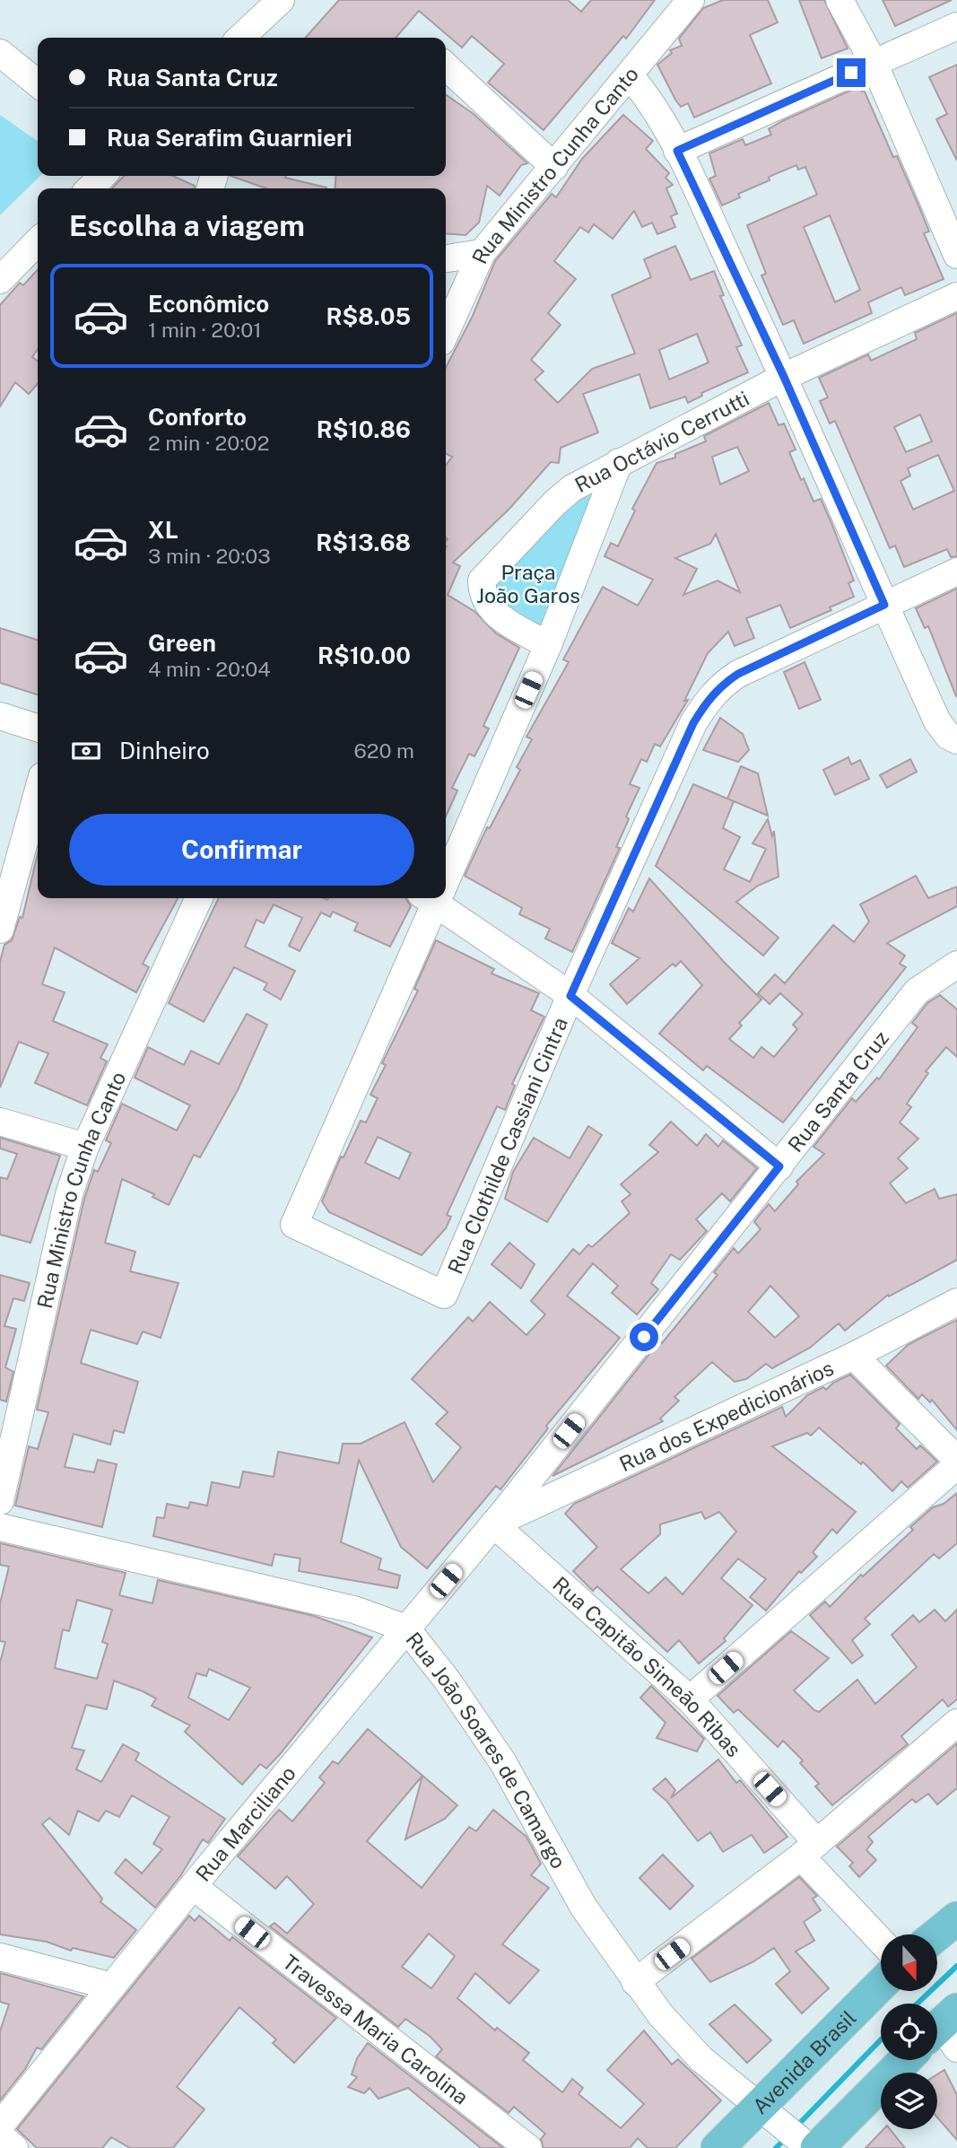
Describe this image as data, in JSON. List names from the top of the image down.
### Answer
{
  "streets": {
    "main road": ["Avenida Brasil"],
    "street": [
      "Rua Ministro Cunha Canto",
      "Rua Octávio Cerrutti",
      "Rua Santa Cruz",
      "Rua Clothilde Cassiani Cintra",
      "Rua dos Expedicionários",
      "Rua Capitão Simeão Ribas",
      "Rua João Soares de Camargo",
      "Rua Marciliano",
      "Travessa Maria Carolina"
    ]
  },
  "crossings": [
    ["Rua Santa Cruz", "Rua dos Expedicionários"],
    ["Rua Santa Cruz", "Rua Capitão Simeão Ribas"],
    ["Rua Santa Cruz", "Rua Marciliano"],
    ["Rua dos Expedicionários", "Rua Capitão Simeão Ribas"],
    ["Rua dos Expedicionários", "Rua Marciliano"],
    ["Rua Capitão Simeão Ribas", "Rua Marciliano"],
    ["Rua João Soares de Camargo", "Rua Marciliano"],
    ["Rua João Soares de Camargo", "Avenida Brasil"],
    ["Rua Marciliano", "Travessa Maria Carolina"]
  ],
  "parks": ["Praça João Garos"],
  "north": "bottom",
  "page": {
    "banner": ["Rua Santa Cruz", "Rua Serafim Guarnieri"],
    "heading": "Escolha a viagem",
    "list": [
      {
        "name": "Econômico",
        "note": "1 min · 20:01",
        "value": "R$8.05"
      },
      {
        "name": "Conforto",
        "note": "2 min · 20:02",
        "value": "R$10.86"
      },
      {
        "name": "XL",
        "note": "3 min · 20:03",
        "value": "R$13.68"
      },
      {
        "name": "Green",
        "note": "4 min · 20:04",
        "value": "R$10.00"
      }
    ],
    "pay": ["Dinheiro", "620 m"],
    "buttons": "Confirmar"
  }
}
